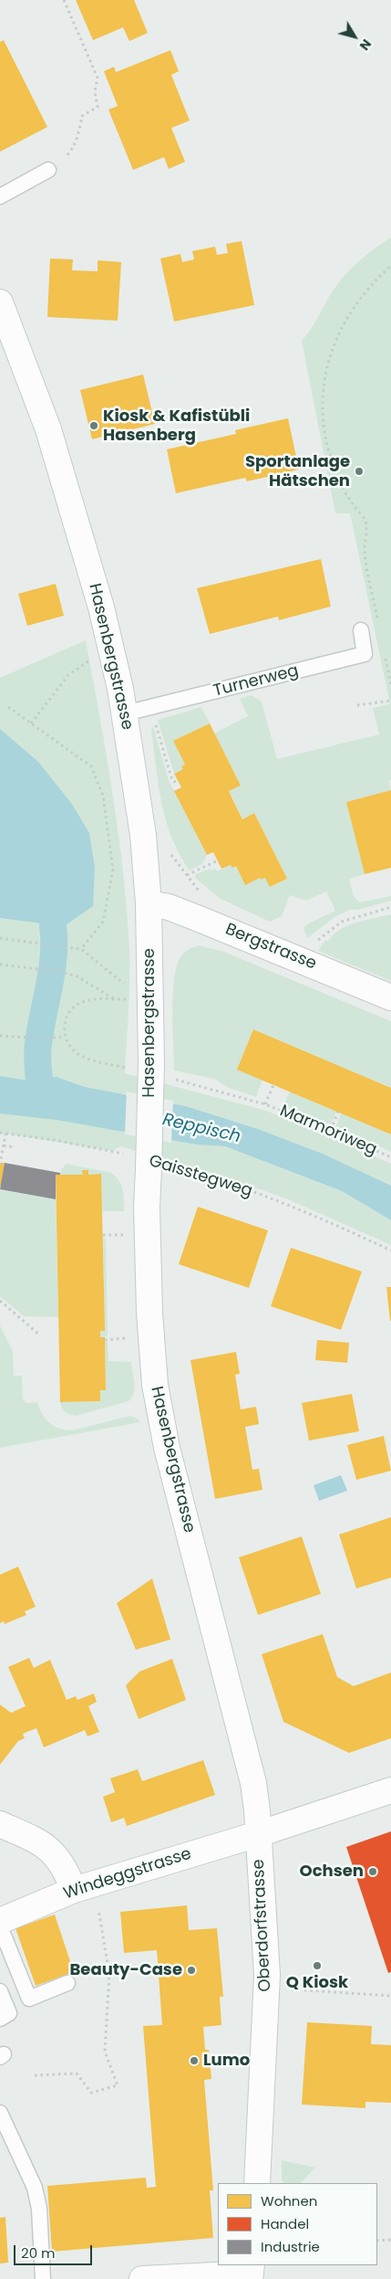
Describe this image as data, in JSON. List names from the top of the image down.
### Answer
{
  "streets": {
    "street": [
      "Hasenbergstrasse",
      "Bergstrasse",
      "Windeggstrasse",
      "Oberdorfstrasse"
    ],
    "lane": ["Turnerweg"],
    "path": ["Marmoriweg", "Gaisstegweg"]
  },
  "crossings": [
    ["Hasenbergstrasse", "Turnerweg"],
    ["Hasenbergstrasse", "Bergstrasse"],
    ["Hasenbergstrasse", "Gaisstegweg"],
    ["Hasenbergstrasse", "Windeggstrasse"],
    ["Hasenbergstrasse", "Oberdorfstrasse"],
    ["Windeggstrasse", "Oberdorfstrasse"]
  ],
  "water": ["Reppisch"],
  "places": [
    "Kiosk & Kafistübli Hasenberg",
    "Sportanlage Hätschen",
    "Ochsen",
    "Q Kiosk",
    "Beauty-Case",
    "Lumo"
  ],
  "legend": ["Wohnen", "Handel", "Industrie"],
  "scale_bar": "20 m",
  "north": "bottom right"
}
